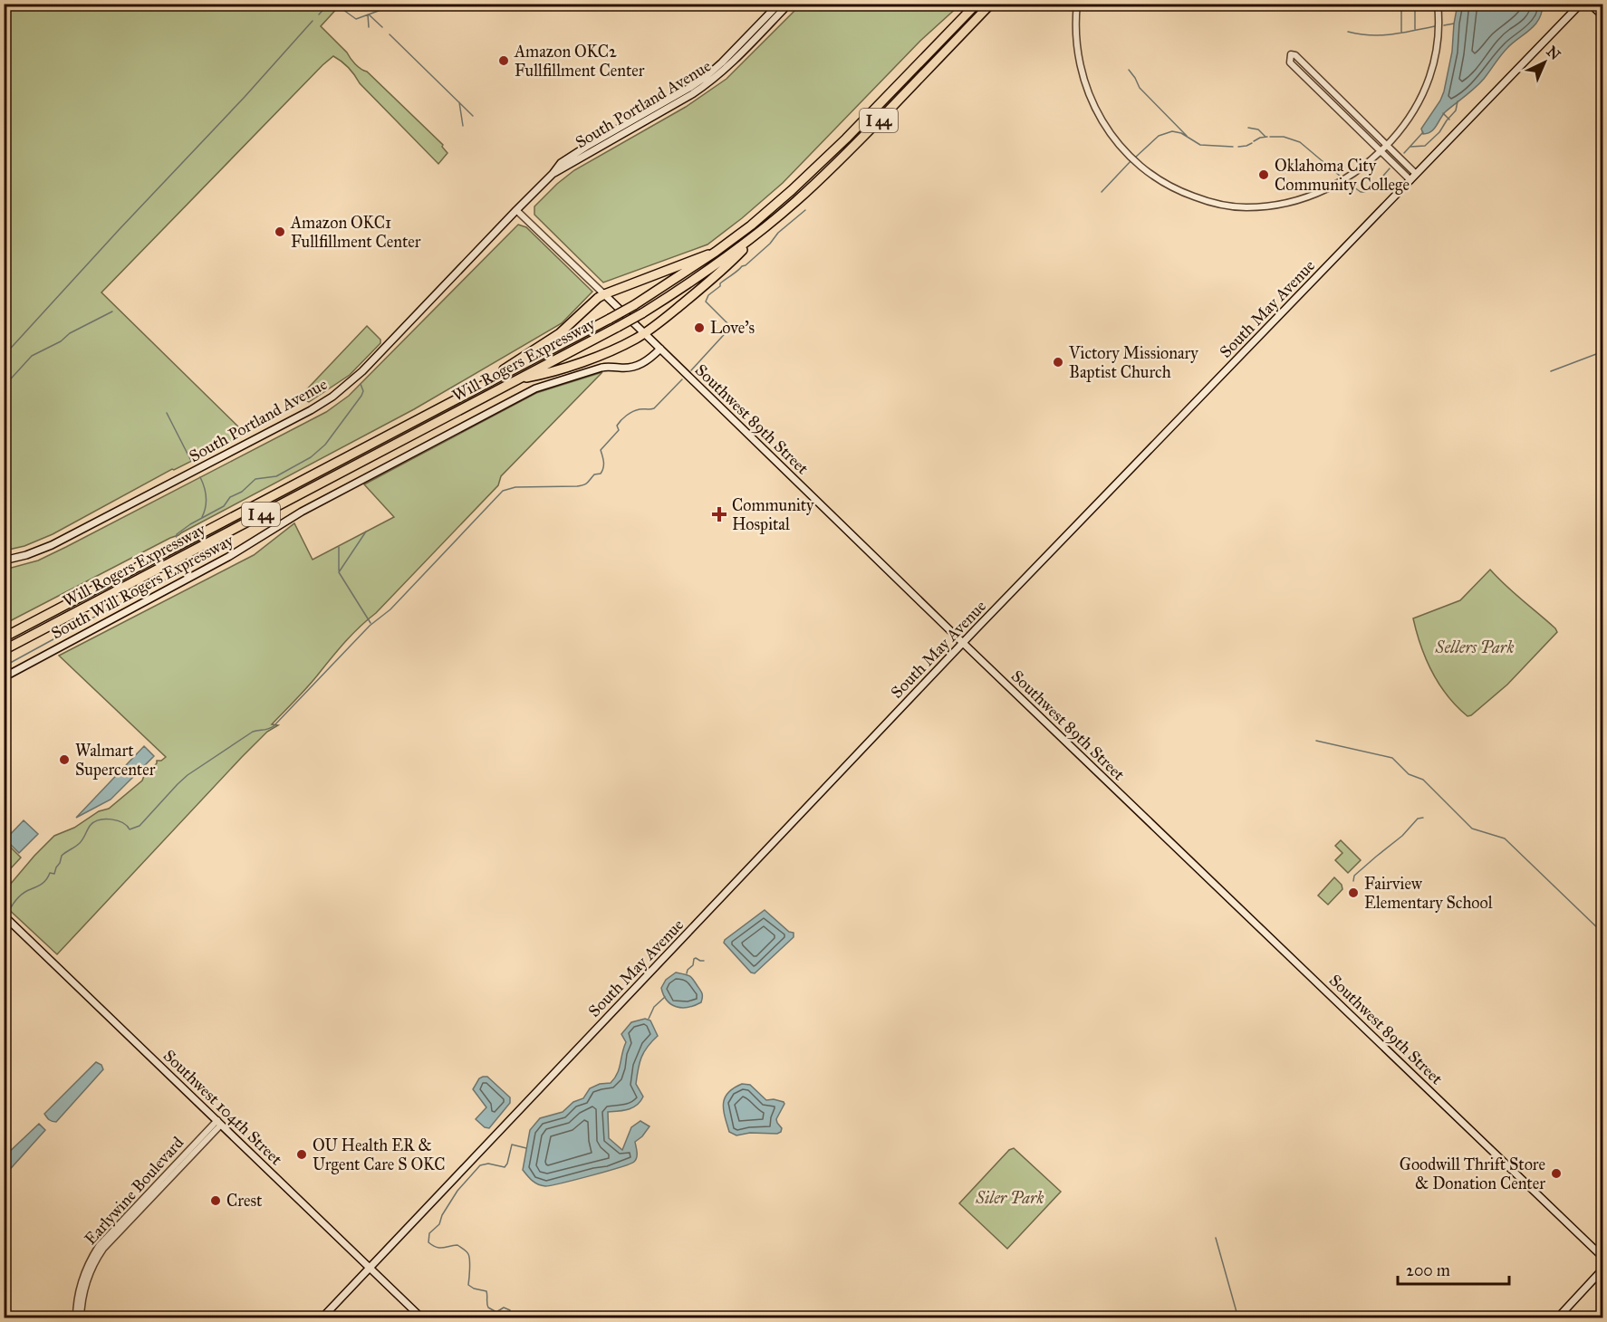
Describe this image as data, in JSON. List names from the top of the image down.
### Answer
{
  "streets": {
    "highway": ["I 44", "Will Rogers Expressway"],
    "main road": [
      "South Portland Avenue",
      "South May Avenue",
      "Southwest 89th Street",
      "South Will Rogers Expressway",
      "Southwest 104th Street"
    ],
    "street": ["Earlywine Boulevard"]
  },
  "crossings": [
    ["South Portland Avenue", "Southwest 89th Street"],
    ["South May Avenue", "Southwest 89th Street"],
    ["South May Avenue", "Southwest 104th Street"],
    ["Southwest 89th Street", "South Will Rogers Expressway"],
    ["Southwest 104th Street", "Earlywine Boulevard"]
  ],
  "parks": ["Sellers Park", "Siler Park"],
  "places": {
    "other": [
      "Amazon OKC2 Fullfillment Center",
      "Oklahoma City Community College",
      "Amazon OKC1 Fullfillment Center",
      "Love's",
      "Victory Missionary Baptist Church",
      "Walmart Supercenter",
      "Fairview Elementary School",
      "OU Health ER & Urgent Care S OKC",
      "Goodwill Thrift Store & Donation Center",
      "Crest"
    ],
    "health": ["Community Hospital"]
  },
  "scale_bar": "200 m",
  "north": "top right"
}
